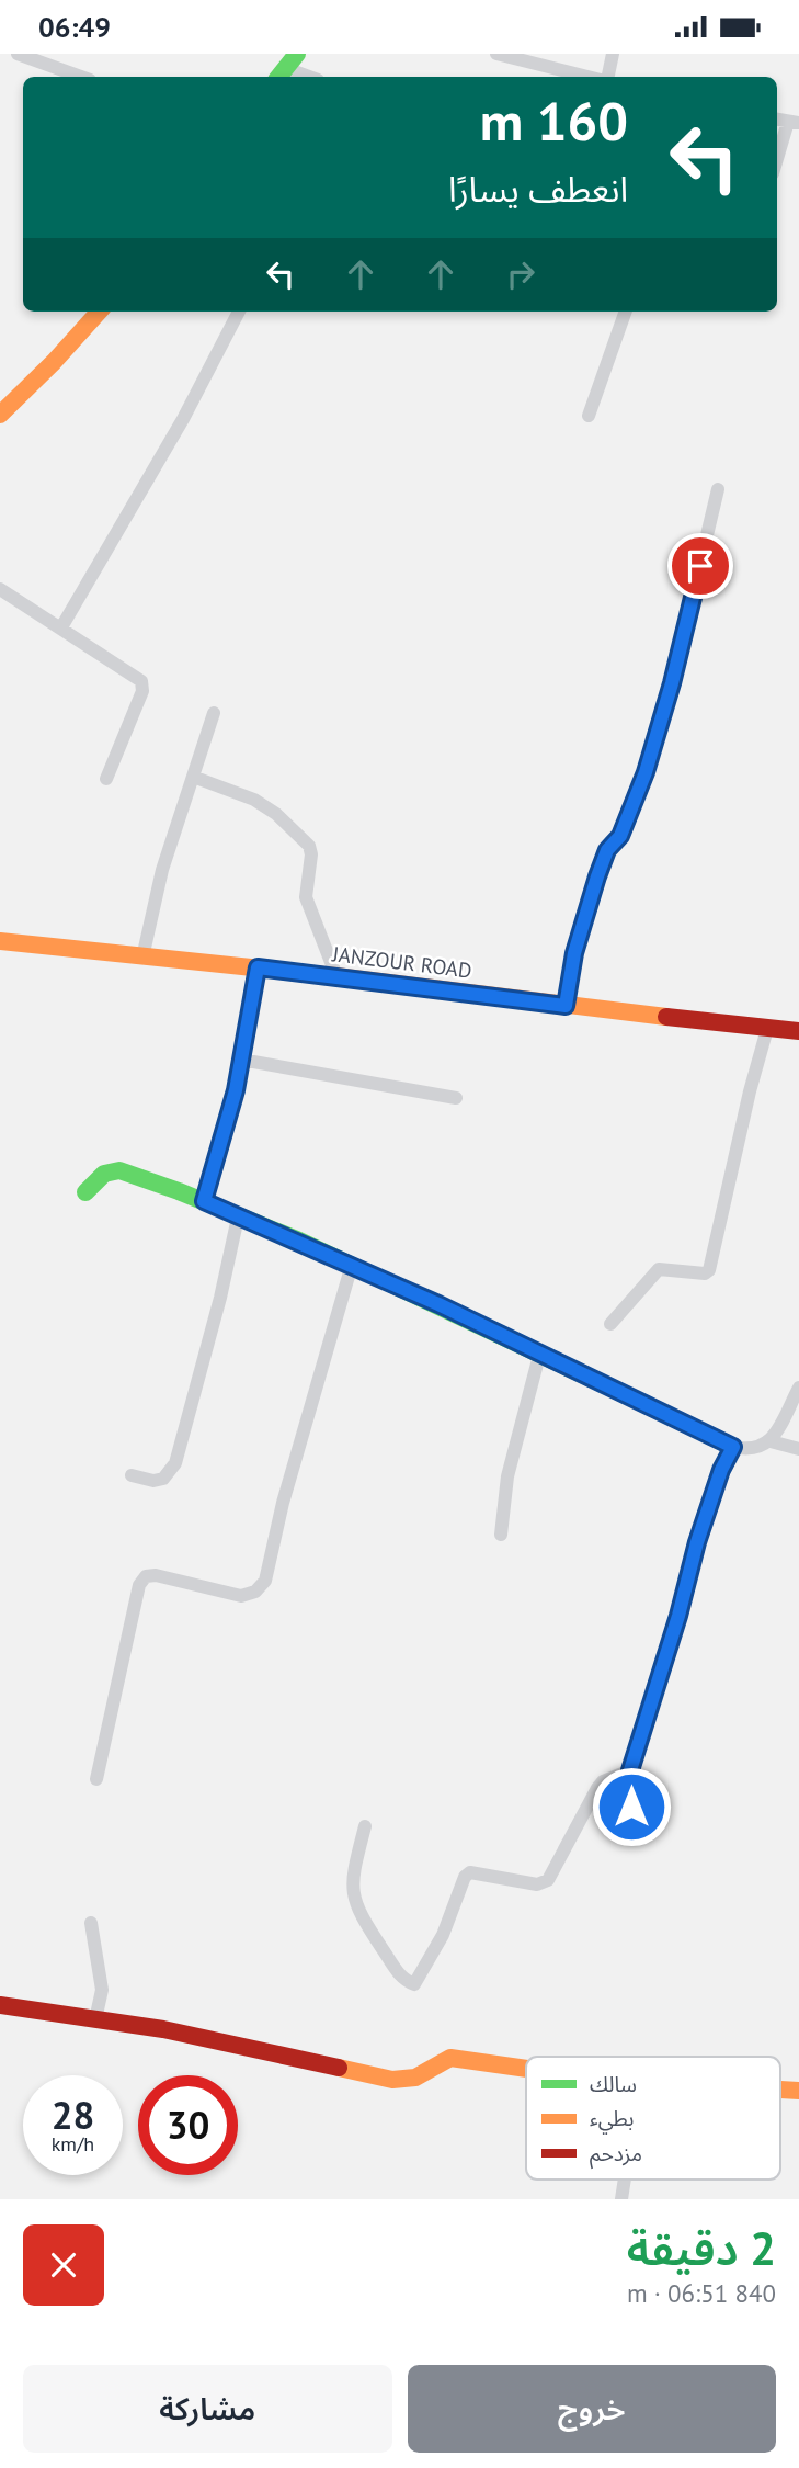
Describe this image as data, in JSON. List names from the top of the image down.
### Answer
{
  "streets": {
    "street": ["JANZOUR ROAD"]
  },
  "legend": ["سالك", "بطيء", "مزدحم"],
  "page": {
    "status": "06:49",
    "turn": ["160 m", "انعطف يسارًا"],
    "speed": "28 km/h",
    "limit": "30",
    "heading": ["2 دقيقة", "840 m · 06:51"],
    "buttons": ["خروج", "مشاركة"]
  }
}
